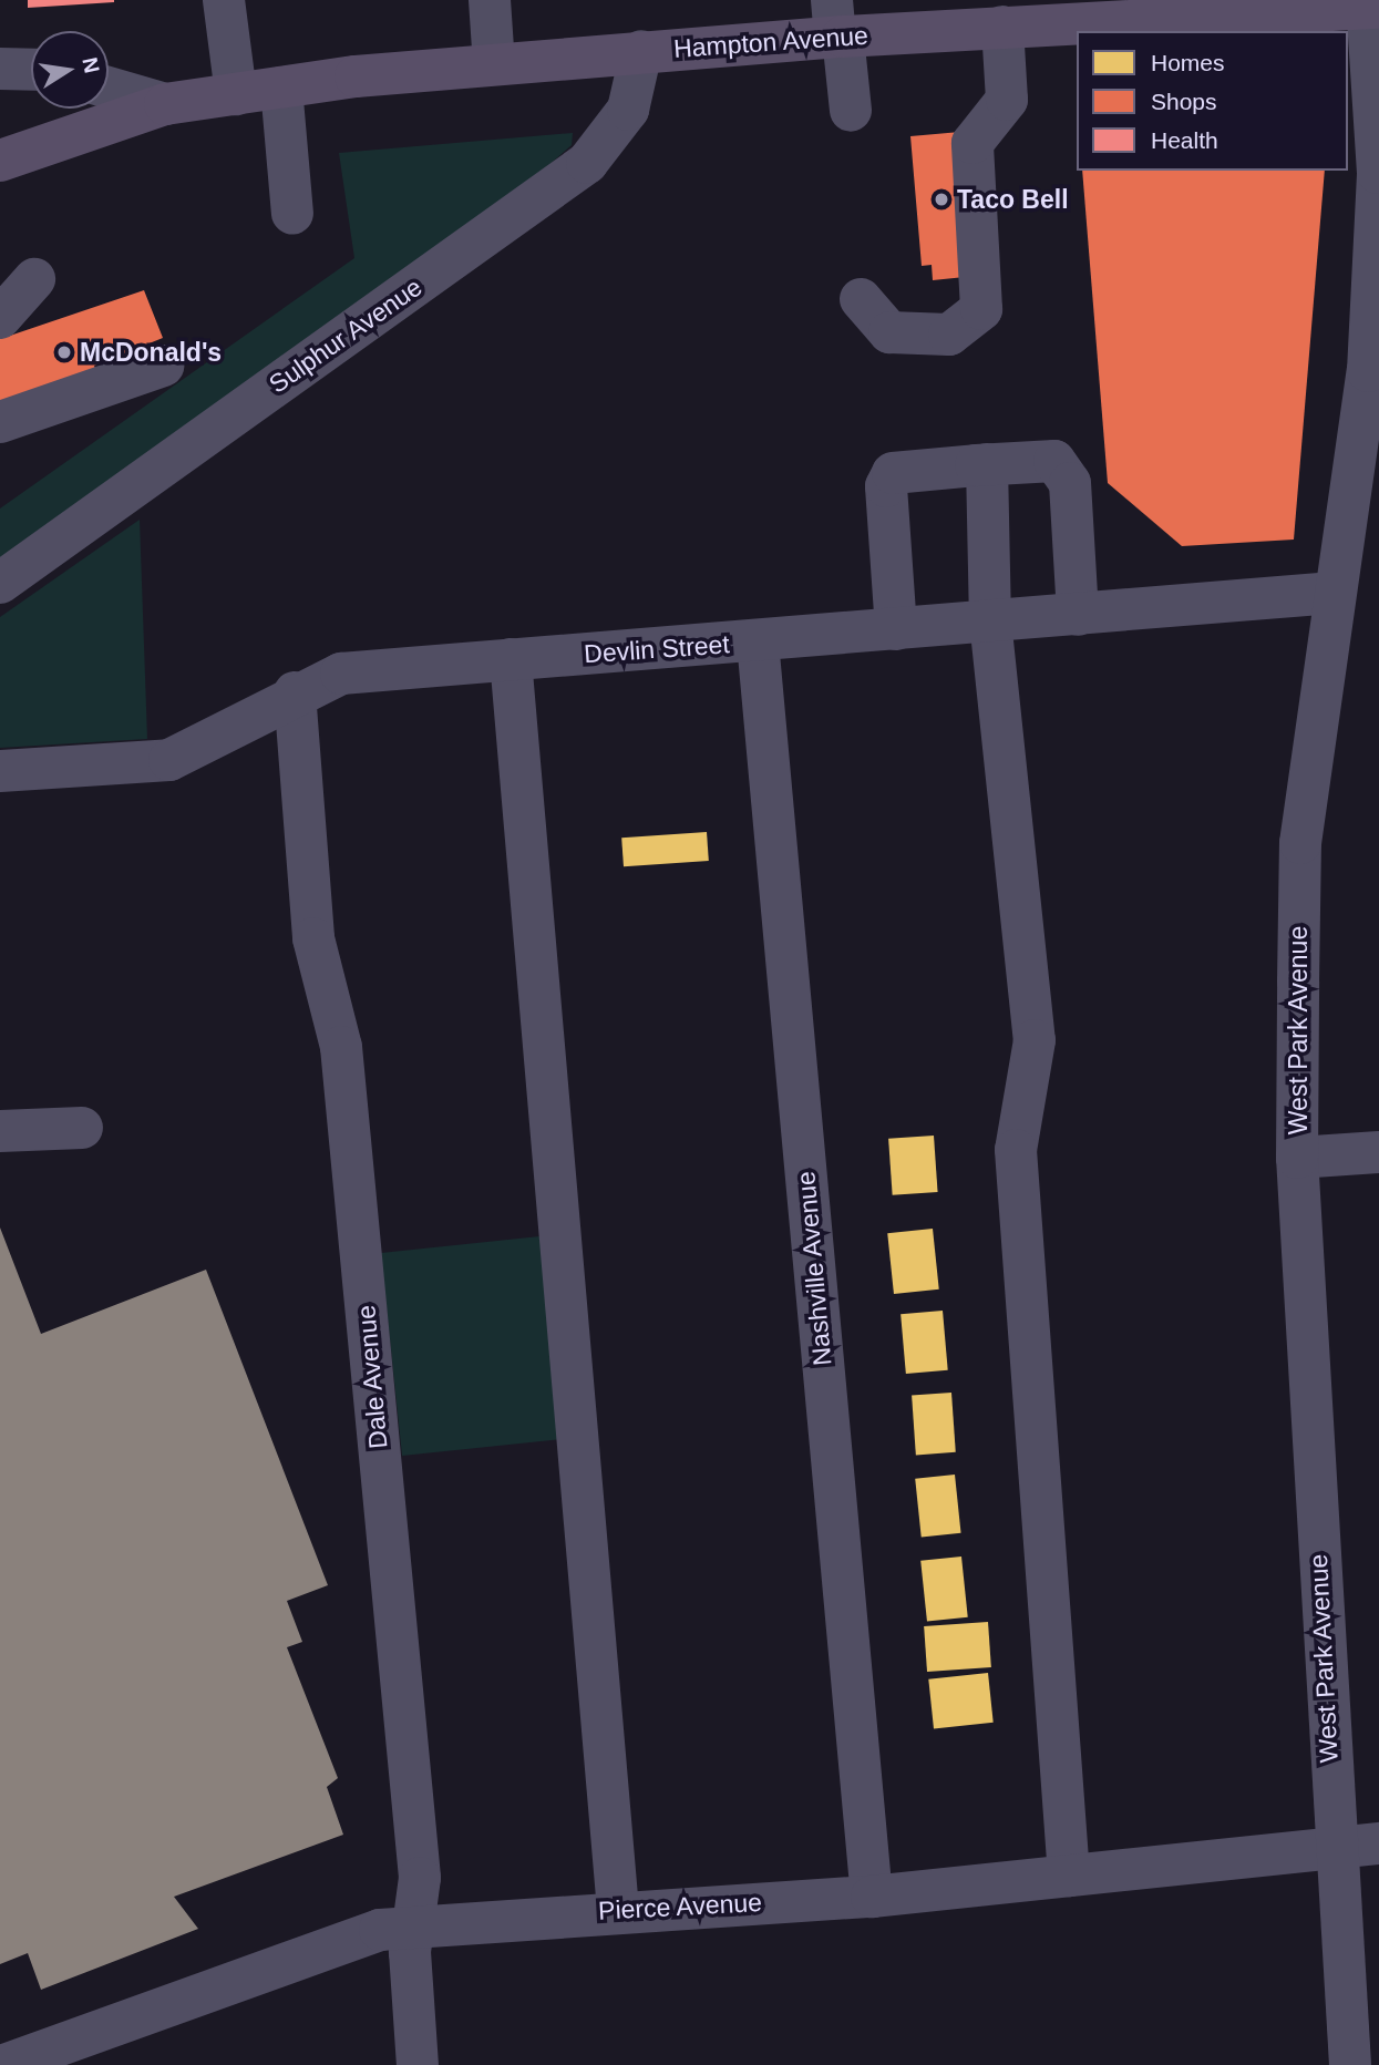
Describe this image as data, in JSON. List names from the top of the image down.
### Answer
{
  "streets": {
    "main road": ["Hampton Avenue"],
    "street": [
      "Sulphur Avenue",
      "Devlin Street",
      "West Park Avenue",
      "Nashville Avenue",
      "Dale Avenue",
      "Pierce Avenue"
    ]
  },
  "crossings": [
    ["Hampton Avenue", "Sulphur Avenue"],
    ["Hampton Avenue", "West Park Avenue"],
    ["Devlin Street", "West Park Avenue"],
    ["Devlin Street", "Nashville Avenue"],
    ["Devlin Street", "Dale Avenue"],
    ["West Park Avenue", "Pierce Avenue"],
    ["Nashville Avenue", "Pierce Avenue"],
    ["Dale Avenue", "Pierce Avenue"]
  ],
  "places": ["Taco Bell", "McDonald's"],
  "legend": ["Homes", "Shops", "Health"],
  "north": "right"
}
